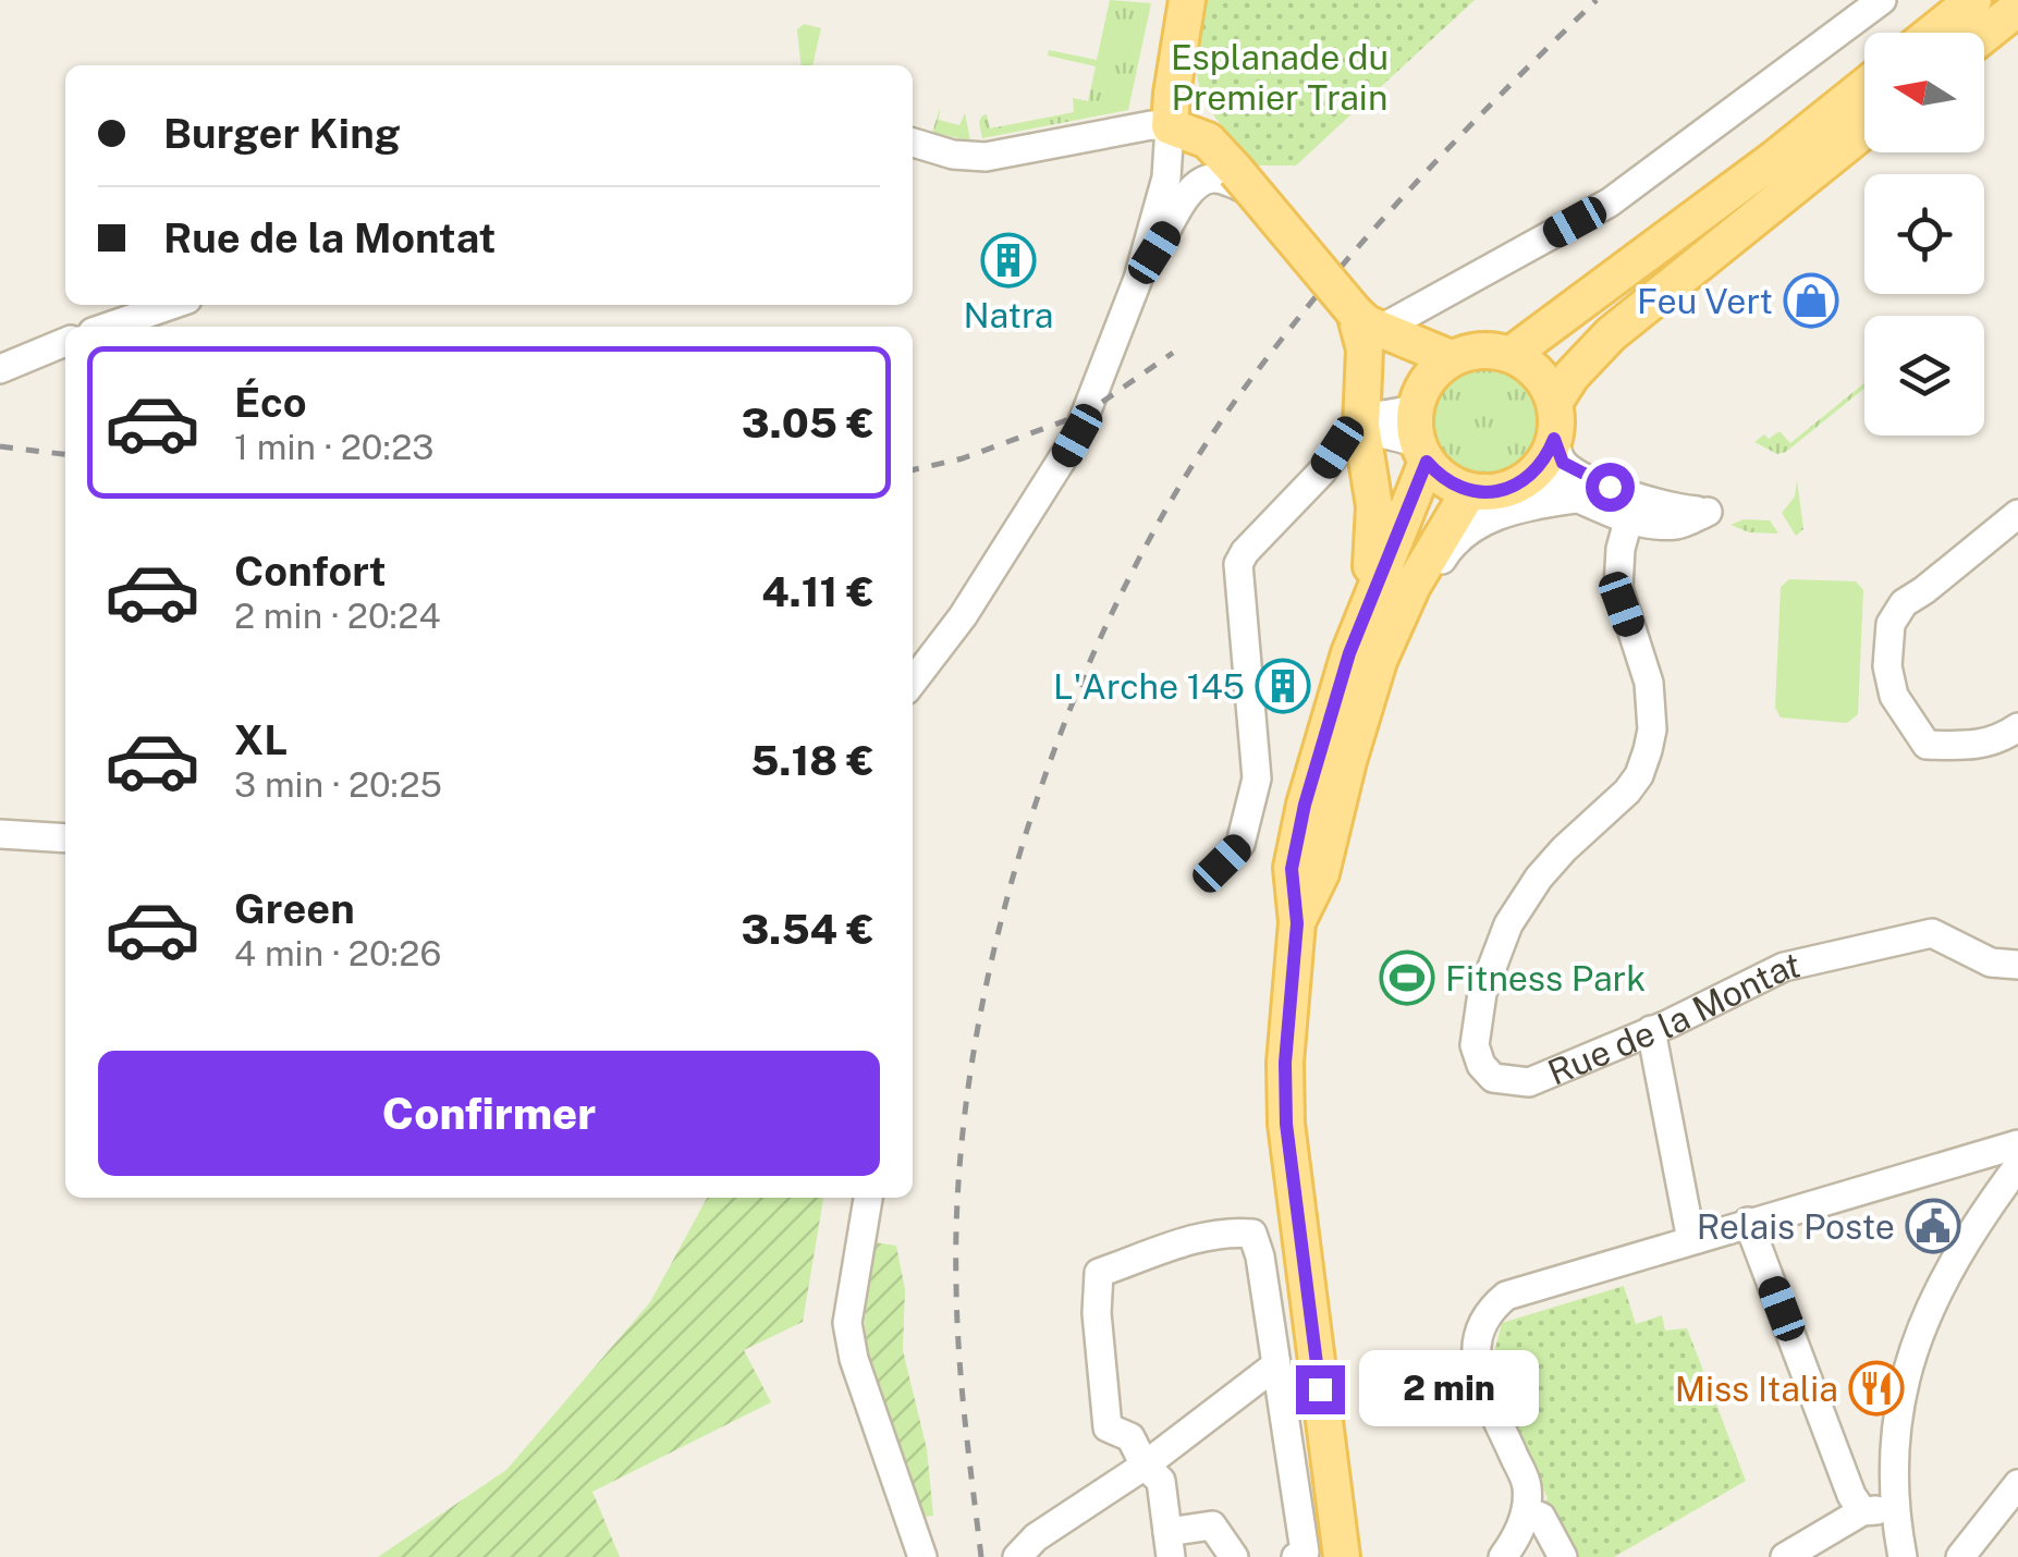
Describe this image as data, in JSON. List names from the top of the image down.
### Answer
{
  "streets": {
    "street": ["Rue de la Montat"]
  },
  "parks": ["Esplanade du Premier Train"],
  "places": {
    "building": ["Natra", "L'Arche 145"],
    "shop": ["Feu Vert"],
    "sports": ["Fitness Park"],
    "public building": ["Relais Poste"],
    "restaurant": ["Miss Italia"]
  },
  "north": "left",
  "page": {
    "banner": ["Burger King", "Rue de la Montat"],
    "list": [
      {
        "name": "Éco",
        "note": "1 min · 20:23",
        "value": "3.05 €"
      },
      {
        "name": "Confort",
        "note": "2 min · 20:24",
        "value": "4.11 €"
      },
      {
        "name": "XL",
        "note": "3 min · 20:25",
        "value": "5.18 €"
      },
      {
        "name": "Green",
        "note": "4 min · 20:26",
        "value": "3.54 €"
      }
    ],
    "buttons": "Confirmer",
    "bubble": "2 min"
  }
}
